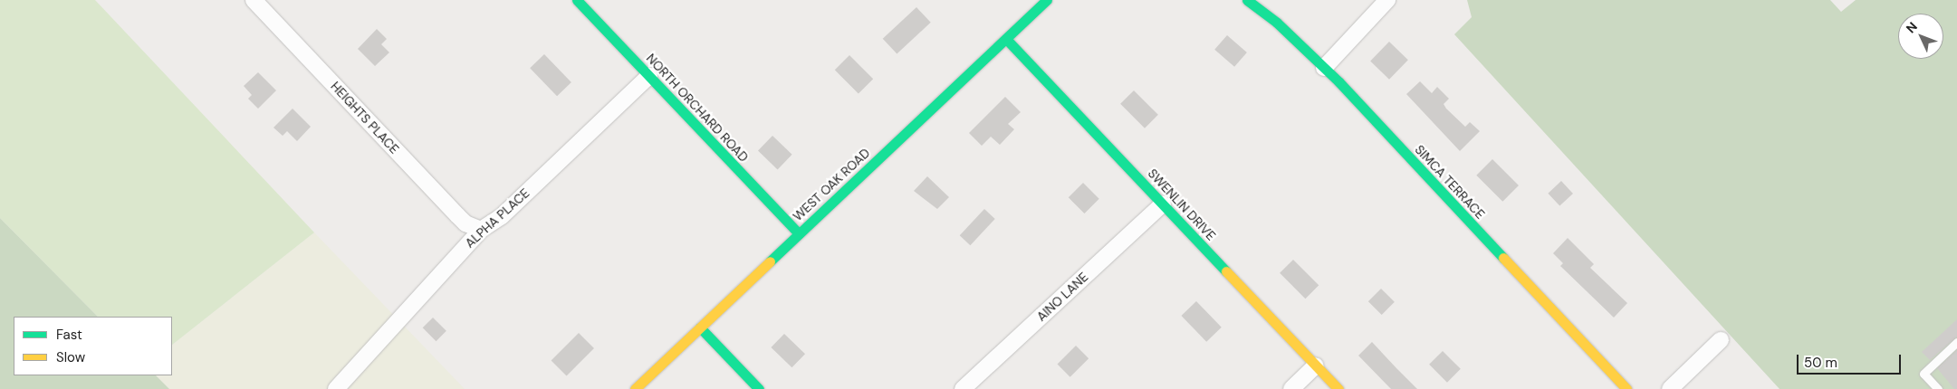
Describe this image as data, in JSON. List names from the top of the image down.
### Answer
{
  "streets": {
    "street": [
      "NORTH ORCHARD ROAD",
      "HEIGHTS PLACE",
      "SIMCA TERRACE",
      "WEST OAK ROAD",
      "SWENLIN DRIVE",
      "ALPHA PLACE",
      "AINO LANE"
    ]
  },
  "crossings": [
    ["NORTH ORCHARD ROAD", "WEST OAK ROAD"],
    ["NORTH ORCHARD ROAD", "ALPHA PLACE"],
    ["HEIGHTS PLACE", "ALPHA PLACE"],
    ["WEST OAK ROAD", "SWENLIN DRIVE"],
    ["SWENLIN DRIVE", "AINO LANE"]
  ],
  "legend": ["Fast", "Slow"],
  "scale_bar": "50 m",
  "north": "top left"
}
